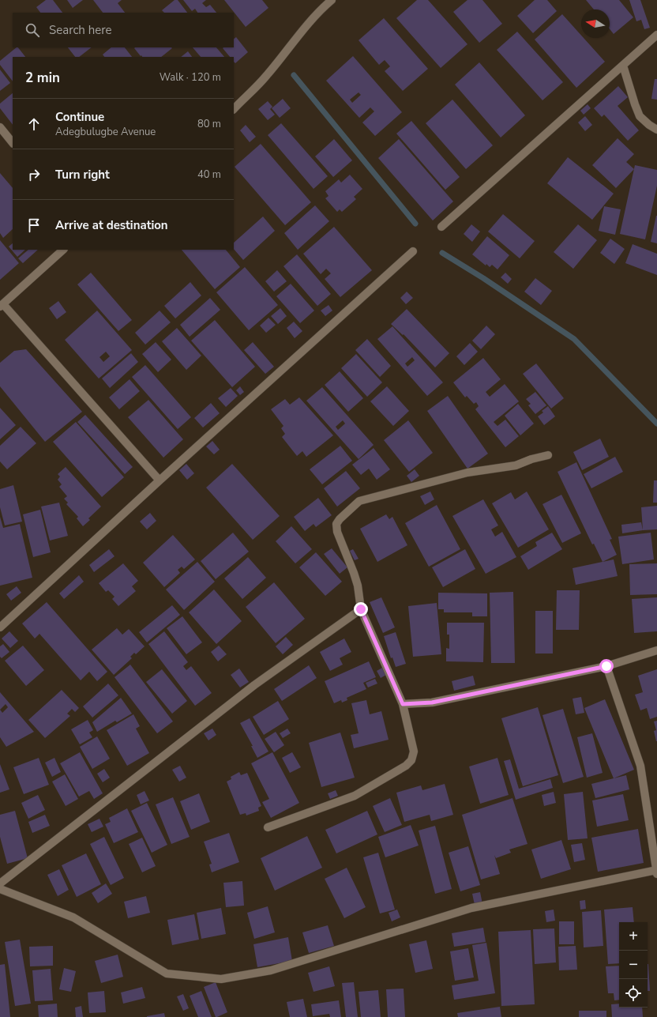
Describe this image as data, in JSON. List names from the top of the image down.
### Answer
{
  "north": "left",
  "page": {
    "search": "Search here",
    "heading": ["2 min", "Walk · 120 m"],
    "list": [
      ["Continue", "Adegbulugbe Avenue", "80 m"],
      ["Turn right", "40 m"],
      "Arrive at destination"
    ],
    "map_buttons": ["+", "−"]
  }
}
